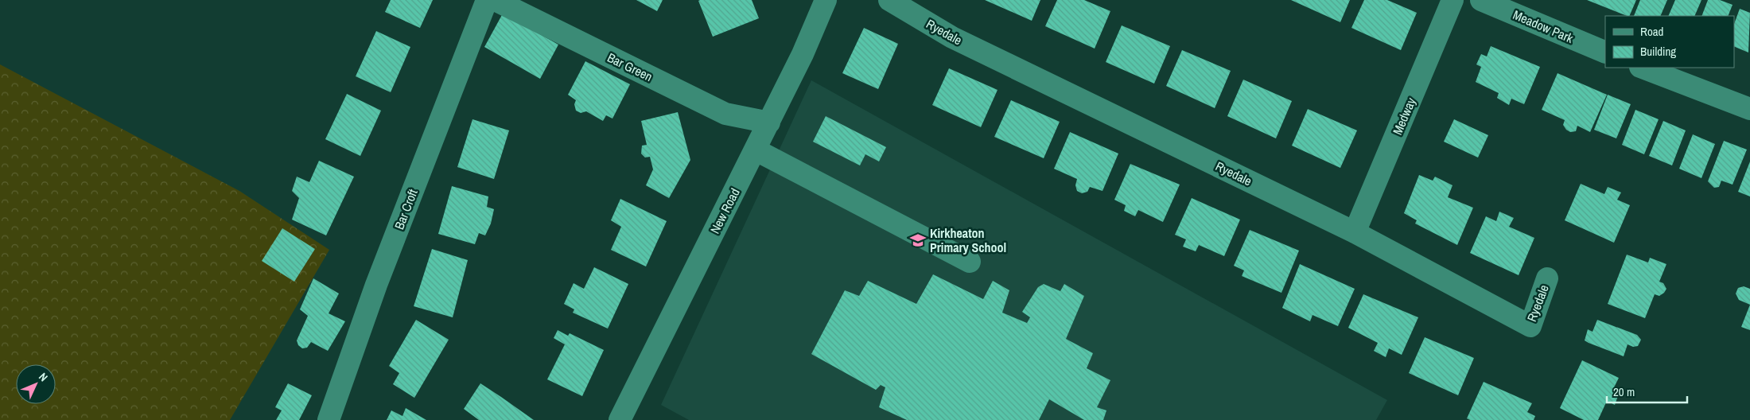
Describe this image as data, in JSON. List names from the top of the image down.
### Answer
{
  "streets": {
    "street": [
      "Meadow Park",
      "Ryedale",
      "Bar Green",
      "Medway",
      "Bar Croft",
      "New Road"
    ]
  },
  "crossings": [
    ["Ryedale", "Medway"],
    ["Bar Green", "New Road"]
  ],
  "places": {
    "school or university": ["Kirkheaton Primary School"]
  },
  "legend": ["Road", "Building"],
  "scale_bar": "20 m",
  "north": "top right"
}
